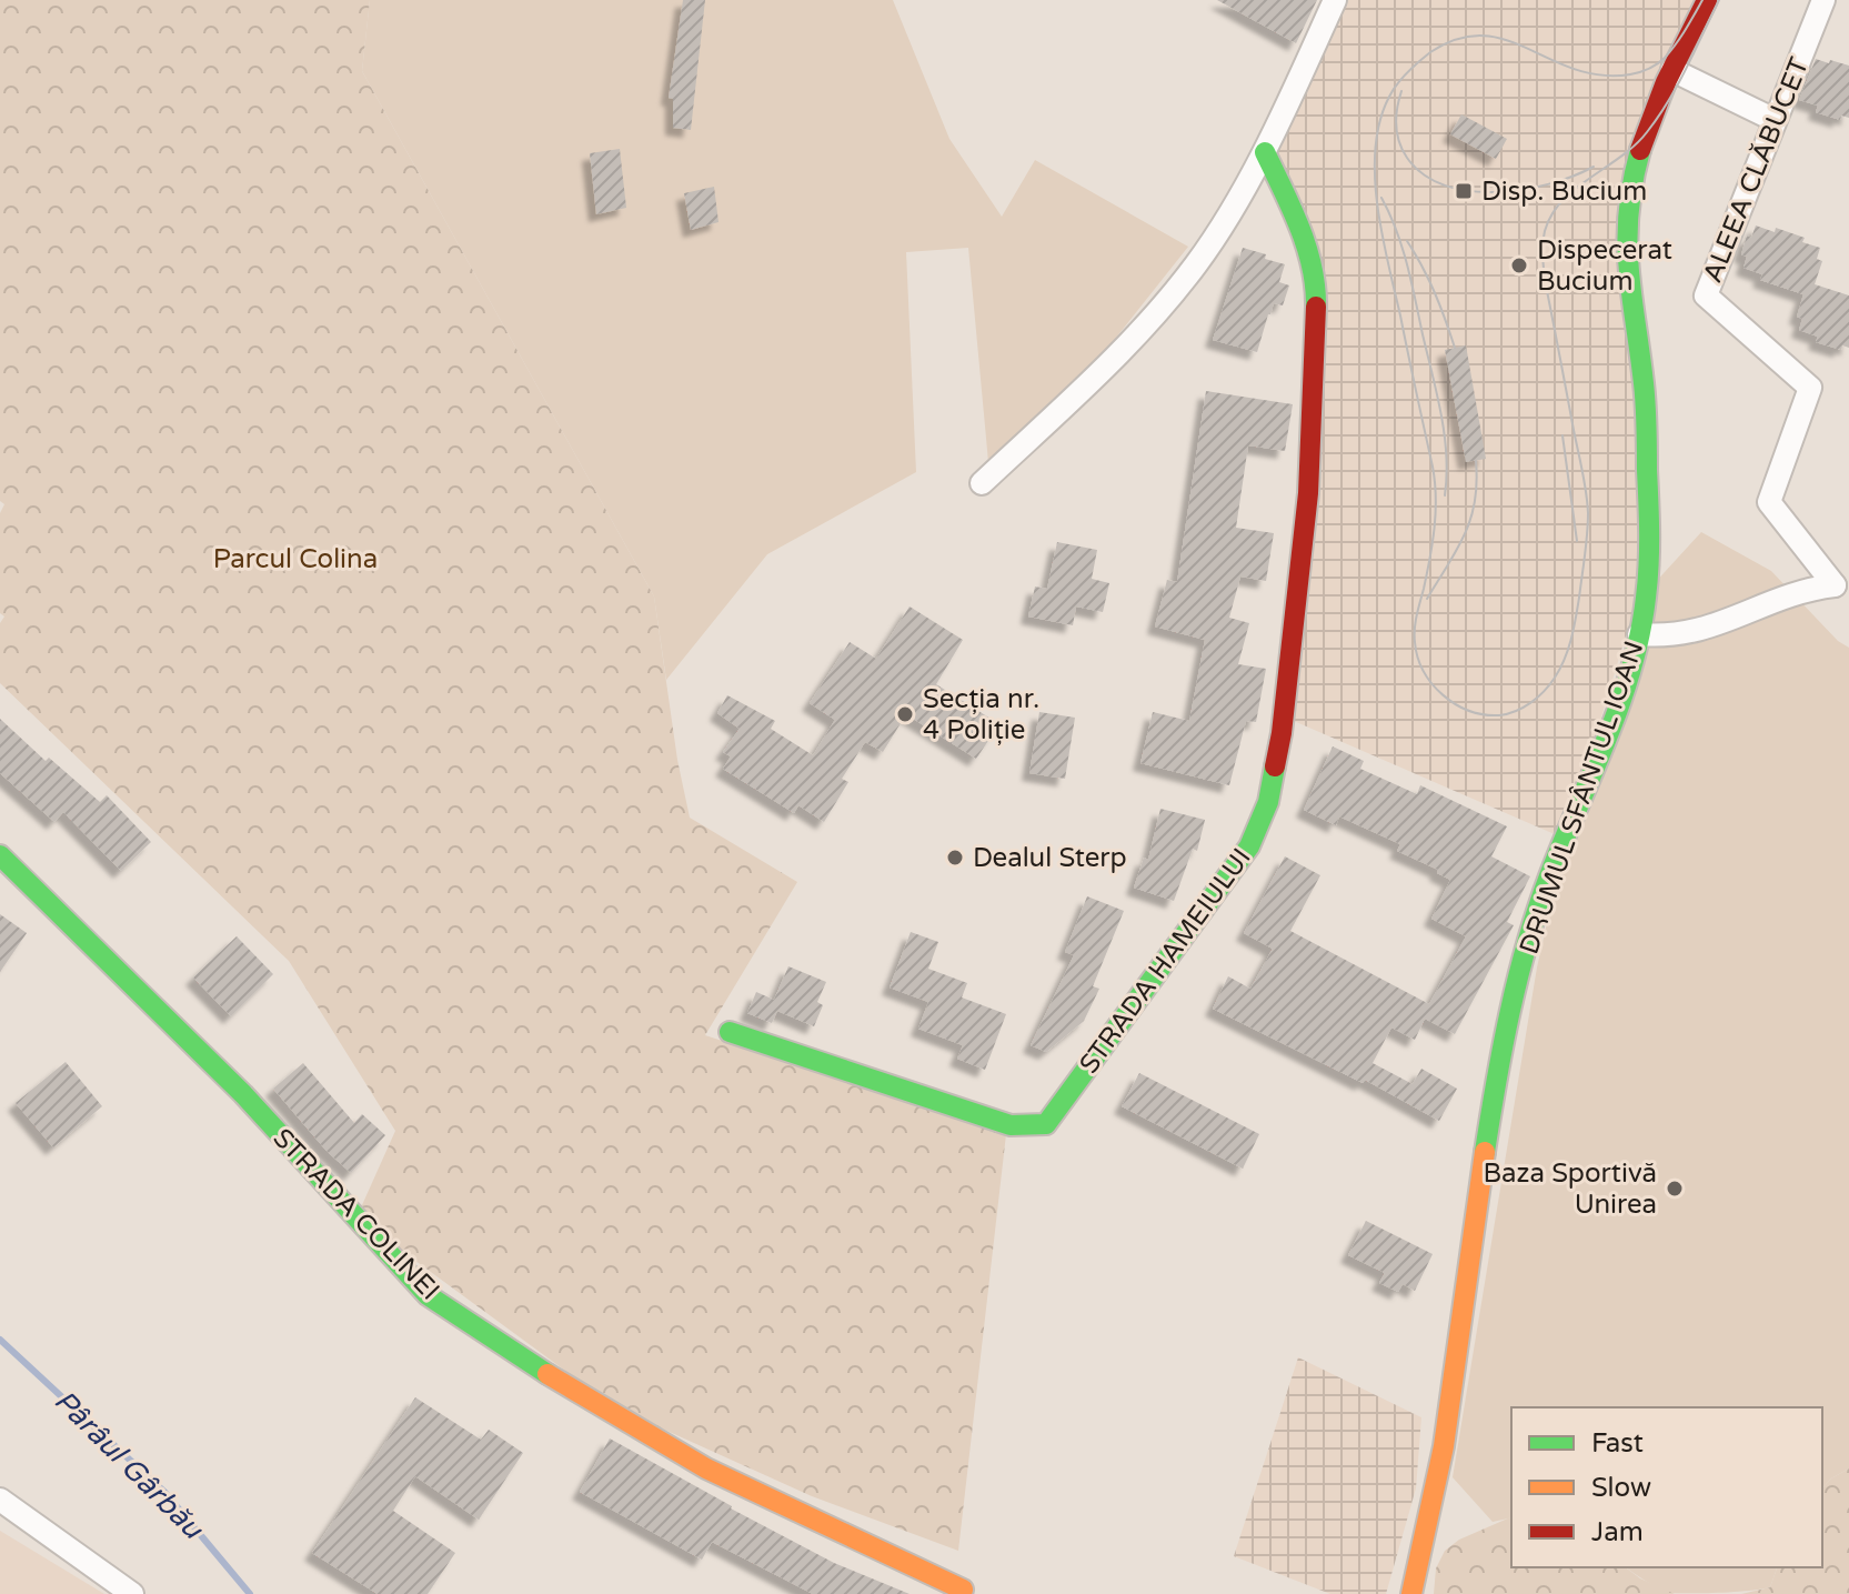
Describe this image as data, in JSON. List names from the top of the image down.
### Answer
{
  "streets": {
    "street": [
      "ALEEA CLĂBUCET",
      "DRUMUL SFÂNTUL IOAN",
      "STRADA HAMEIULUI",
      "STRADA COLINEI"
    ]
  },
  "crossings": [
    ["ALEEA CLĂBUCET", "DRUMUL SFÂNTUL IOAN"]
  ],
  "water": ["Pârâul Gârbău"],
  "parks": ["Parcul Colina"],
  "places": {
    "transit": ["Disp. Bucium"],
    "other": [
      "Dispecerat Bucium",
      "Secția nr. 4 Poliție",
      "Dealul Sterp",
      "Baza Sportivă Unirea"
    ]
  },
  "legend": ["Fast", "Slow", "Jam"]
}
